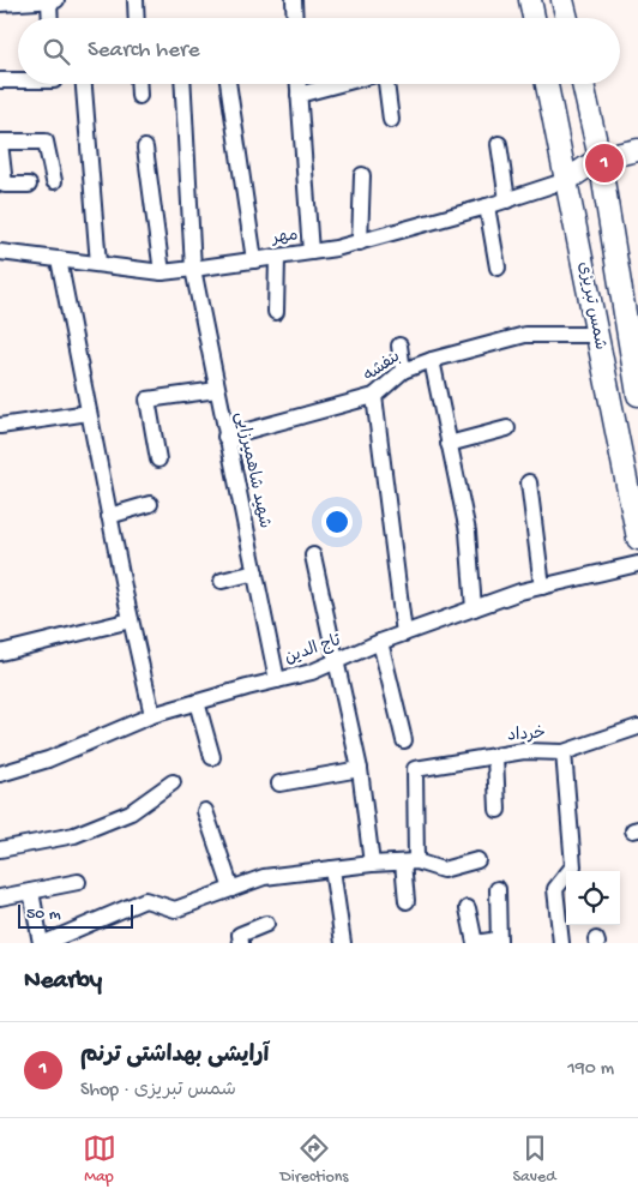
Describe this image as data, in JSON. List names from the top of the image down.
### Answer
{
  "streets": {
    "main road": ["شمس تبریزی"],
    "street": [
      "مهر",
      "بنفشه",
      "شهید شاهمیرزایی",
      "تاج الدین",
      "خرداد"
    ]
  },
  "crossings": [
    ["مهر", "شمس تبریزی"],
    ["مهر", "شهید شاهمیرزایی"],
    ["شمس تبریزی", "بنفشه"],
    ["بنفشه", "شهید شاهمیرزایی"],
    ["شهید شاهمیرزایی", "تاج الدین"]
  ],
  "scale_bar": "50 m",
  "page": {
    "search": "Search here",
    "pins": "1",
    "scale": "50 m",
    "heading": "Nearby",
    "list": [
      {
        "mark": "1",
        "name": "آرایشی بهداشتی ترنم",
        "note": "Shop · شمس تبریزی",
        "value": "190 m"
      }
    ],
    "nav": ["Map", "Directions", "Saved"]
  }
}
